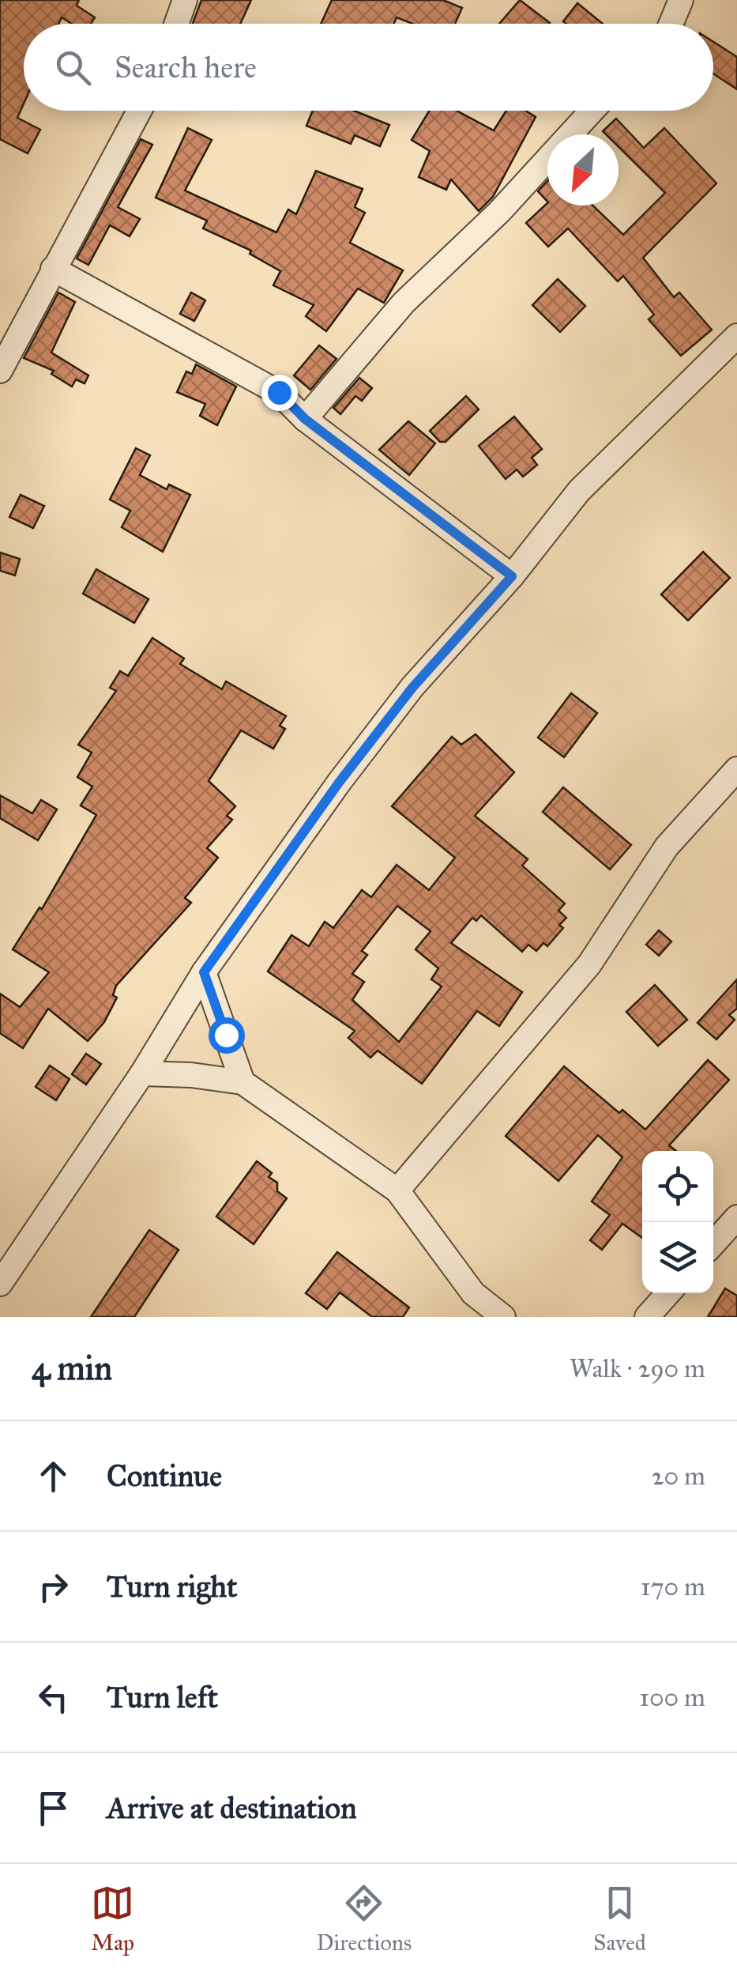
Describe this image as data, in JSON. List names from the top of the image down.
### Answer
{
  "north": "bottom left",
  "page": {
    "search": "Search here",
    "heading": ["4 min", "Walk · 290 m"],
    "list": [
      ["Continue", "20 m"],
      ["Turn right", "170 m"],
      ["Turn left", "100 m"],
      "Arrive at destination"
    ],
    "nav": ["Map", "Directions", "Saved"]
  }
}
